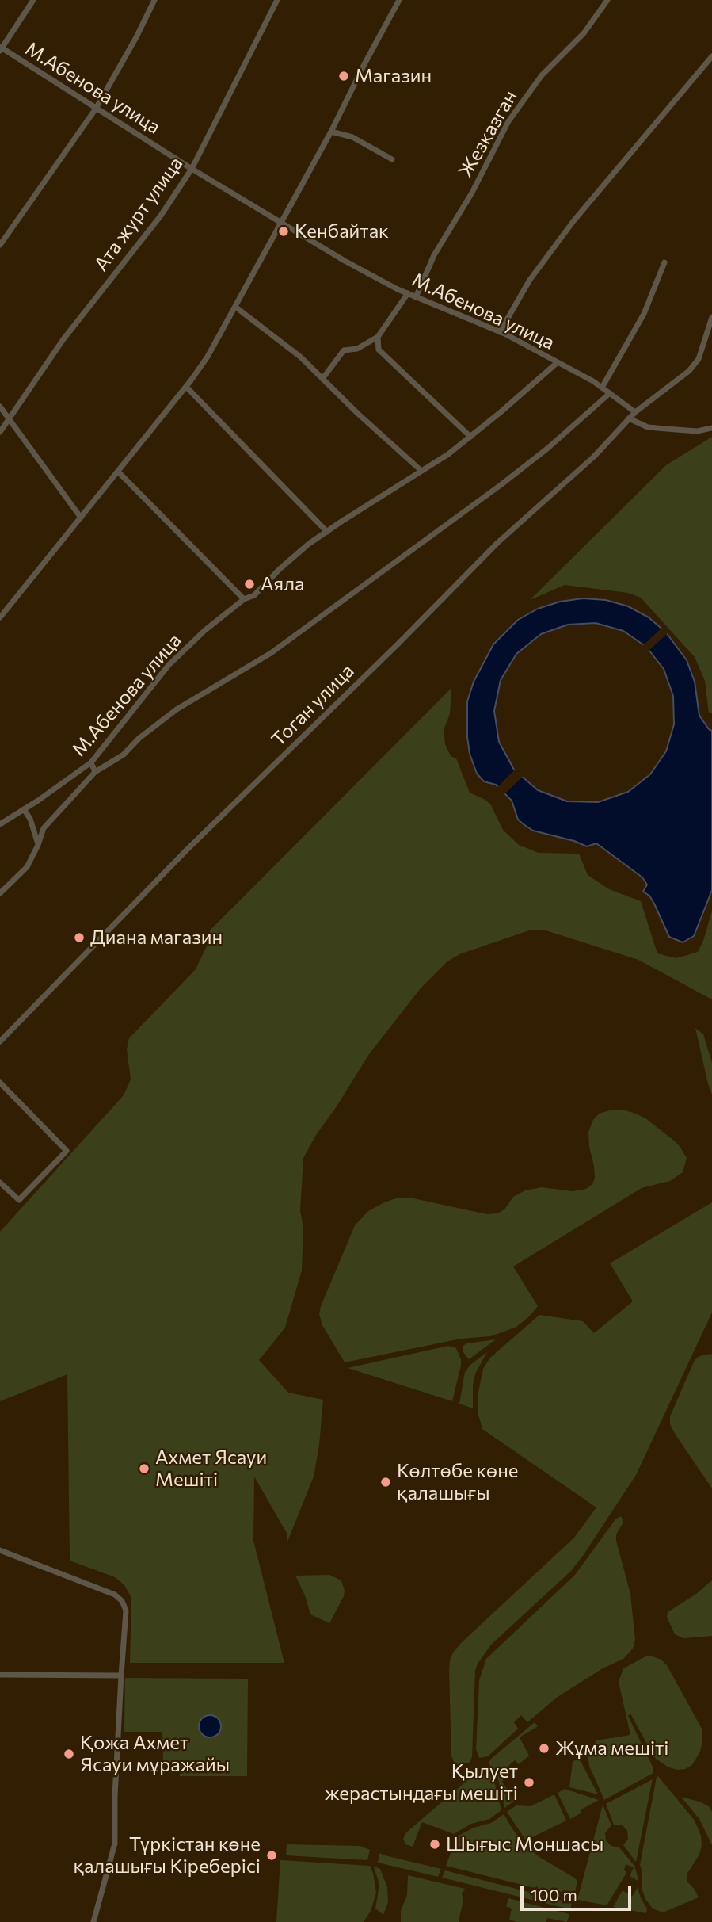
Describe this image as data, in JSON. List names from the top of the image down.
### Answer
{
  "streets": {
    "street": [
      "М.Абенова улица",
      "Жезказган",
      "Ата журт улица",
      "Тоган улица"
    ]
  },
  "crossings": [
    ["М.Абенова улица", "Жезказган"],
    ["М.Абенова улица", "Ата журт улица"],
    ["М.Абенова улица", "Тоган улица"]
  ],
  "places": [
    "Магазин",
    "Кенбайтак",
    "Аяла",
    "Диана магазин",
    "Ахмет Ясауи Мешіті",
    "Көлтөбе көне қалашығы",
    "Жұма мешіті",
    "Қожа Ахмет Ясауи мұражайы",
    "Қылует жерастындағы мешіті",
    "Шығыс Моншасы",
    "Түркістан көне қалашығы Кіреберісі"
  ],
  "scale_bar": "100 m"
}
